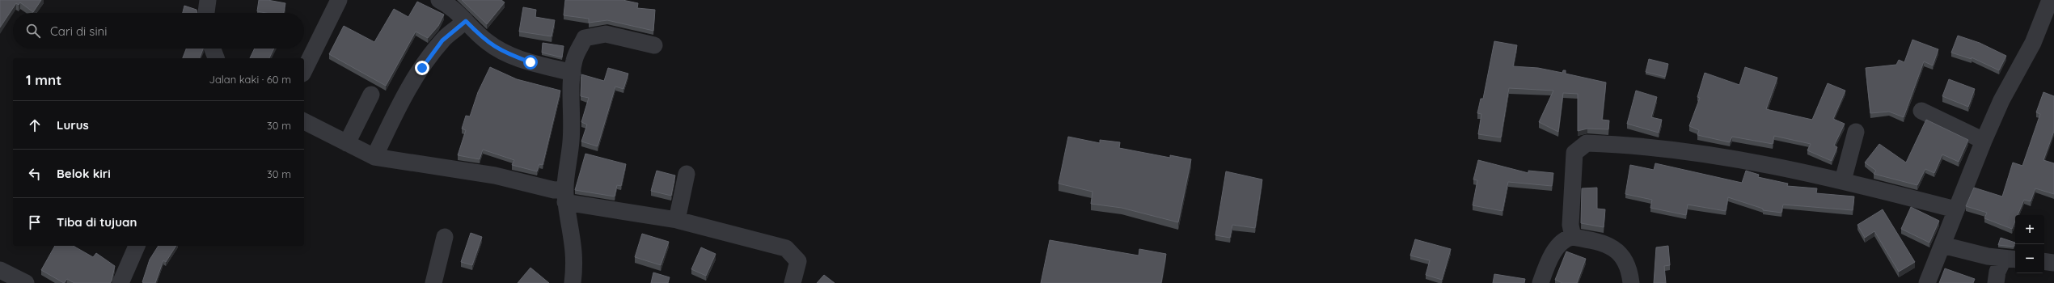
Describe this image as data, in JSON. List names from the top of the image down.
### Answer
{
  "page": {
    "search": "Cari di sini",
    "heading": ["1 mnt", "Jalan kaki · 60 m"],
    "list": [
      ["Lurus", "30 m"],
      ["Belok kiri", "30 m"],
      "Tiba di tujuan"
    ],
    "map_buttons": ["+", "−"]
  }
}
